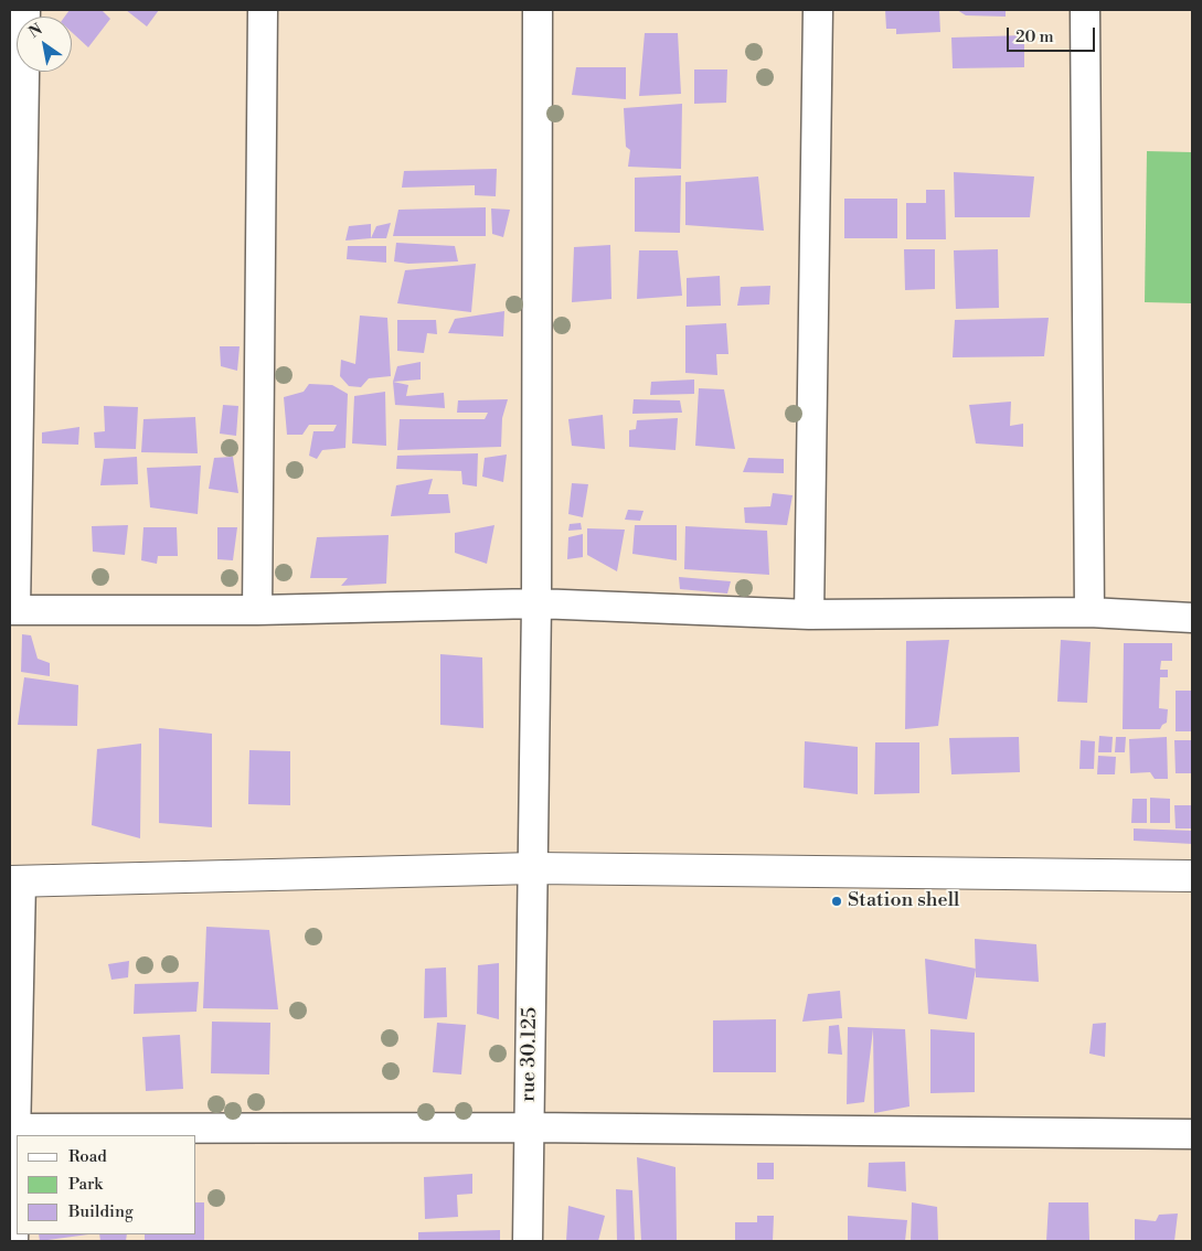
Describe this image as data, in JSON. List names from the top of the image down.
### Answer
{
  "streets": {
    "street": ["rue 30.125"]
  },
  "places": ["Station shell"],
  "legend": ["Road", "Park", "Building"],
  "scale_bar": "20 m",
  "north": "top left"
}
